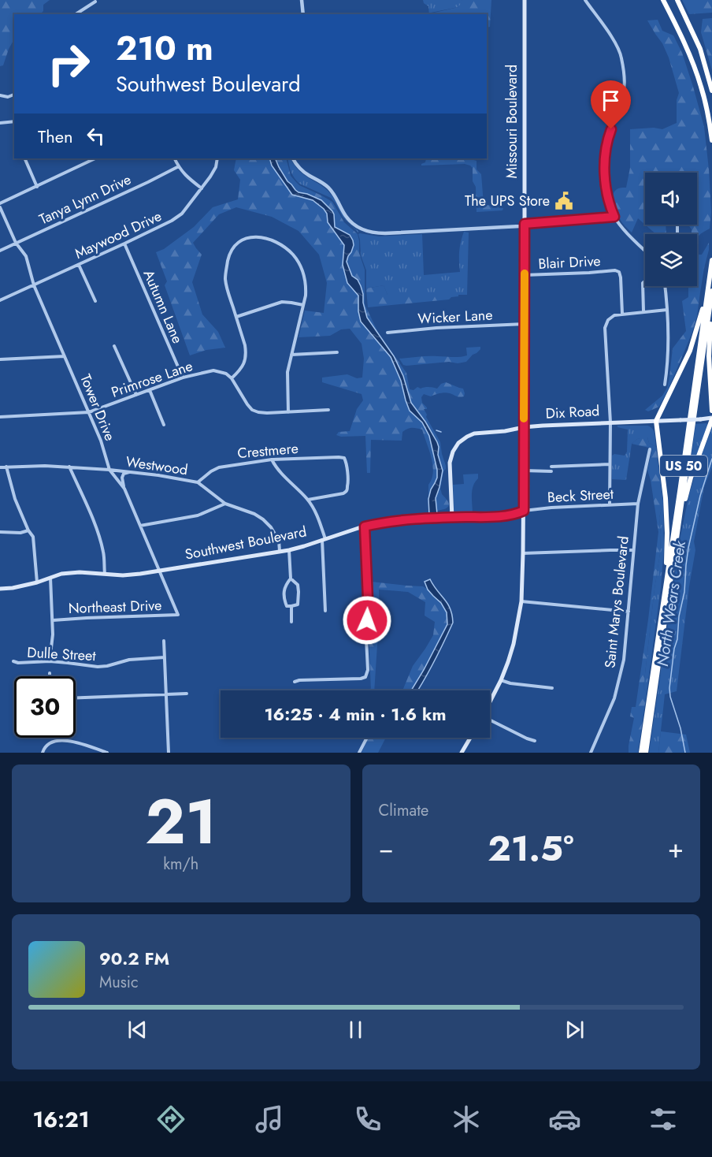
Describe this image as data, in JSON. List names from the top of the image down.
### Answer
{
  "streets": {
    "highway": ["US 50"],
    "main road": ["Missouri Boulevard", "Dix Road", "Southwest Boulevard"],
    "street": [
      "Tanya Lynn Drive",
      "Maywood Drive",
      "Blair Drive",
      "Autumn Lane",
      "Wicker Lane",
      "Primrose Lane",
      "Tower Drive",
      "Crestmere",
      "Westwood",
      "Beck Street",
      "Saint Marys Boulevard",
      "Northeast Drive",
      "Dulle Street"
    ]
  },
  "crossings": [
    ["Missouri Boulevard", "Blair Drive"],
    ["Missouri Boulevard", "Wicker Lane"],
    ["Missouri Boulevard", "Dix Road"],
    ["Missouri Boulevard", "Beck Street"],
    ["Missouri Boulevard", "Southwest Boulevard"],
    ["Tanya Lynn Drive", "Tower Drive"],
    ["Maywood Drive", "Autumn Lane"],
    ["Maywood Drive", "Tower Drive"],
    ["Autumn Lane", "Primrose Lane"],
    ["Primrose Lane", "Tower Drive"],
    ["Tower Drive", "Westwood"],
    ["Tower Drive", "Southwest Boulevard"],
    ["Tower Drive", "Northeast Drive"],
    ["Dix Road", "Southwest Boulevard"],
    ["Crestmere", "Westwood"],
    ["Westwood", "Southwest Boulevard"],
    ["Beck Street", "Southwest Boulevard"],
    ["Beck Street", "Saint Marys Boulevard"]
  ],
  "water": ["North Wears Creek"],
  "places": {
    "public building": ["The UPS Store"]
  },
  "page": {
    "turn": ["210 m", "Southwest Boulevard"],
    "then": "Then",
    "limit": "30",
    "trip": "16:25 · 4 min · 1.6 km",
    "tile": [
      ["21", "km/h"],
      "Climate"
    ],
    "heat": ["−", "21.5°", "+"],
    "song": ["90.2 FM", "Music"],
    "tabs": "16:21"
  }
}
